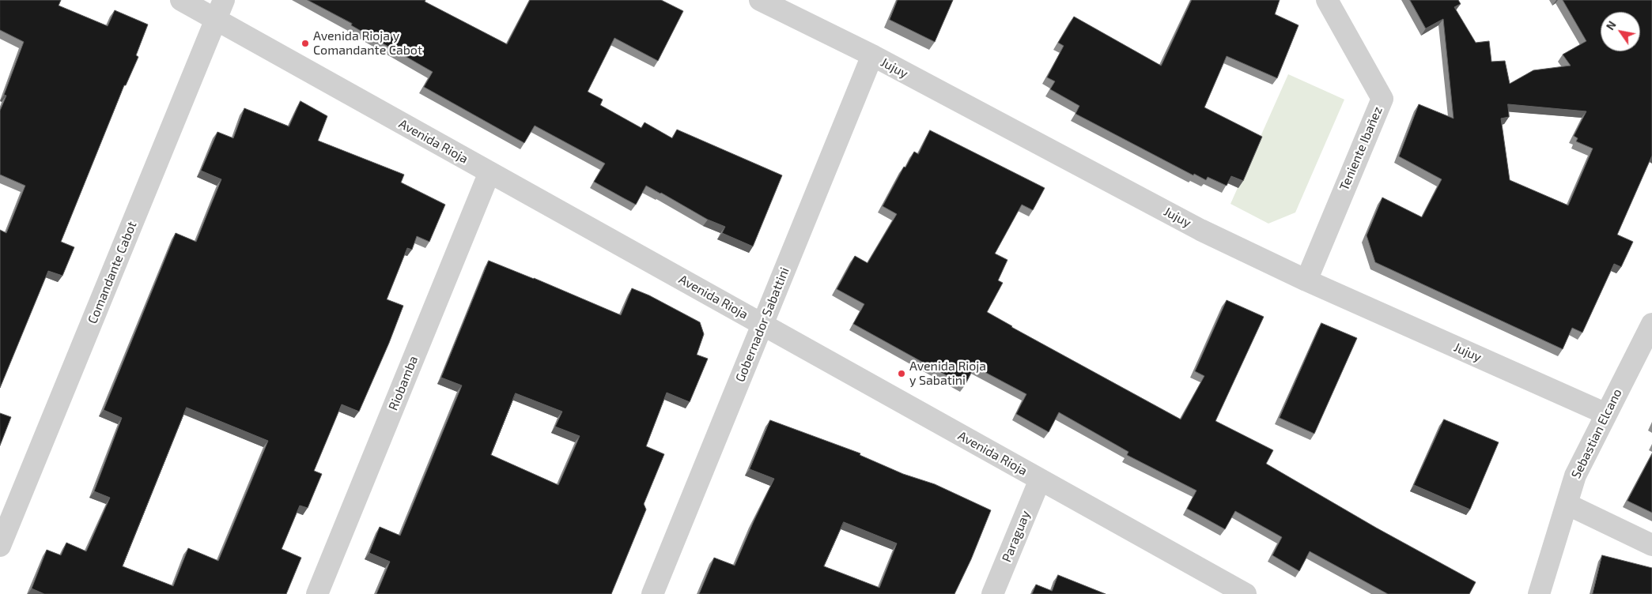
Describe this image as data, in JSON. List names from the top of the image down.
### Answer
{
  "streets": {
    "street": [
      "Jujuy",
      "Avenida Rioja",
      "Teniente Ibañez",
      "Comandante Cabot",
      "Gobernador Sabattini",
      "Riobamba",
      "Sebastian Elcano",
      "Paraguay"
    ]
  },
  "crossings": [
    ["Jujuy", "Teniente Ibañez"],
    ["Jujuy", "Gobernador Sabattini"],
    ["Jujuy", "Sebastian Elcano"],
    ["Avenida Rioja", "Comandante Cabot"],
    ["Avenida Rioja", "Gobernador Sabattini"],
    ["Avenida Rioja", "Riobamba"],
    ["Avenida Rioja", "Paraguay"]
  ],
  "places": ["Avenida Rioja y Comandante Cabot", "Avenida Rioja y Sabatini"],
  "north": "top left"
}
